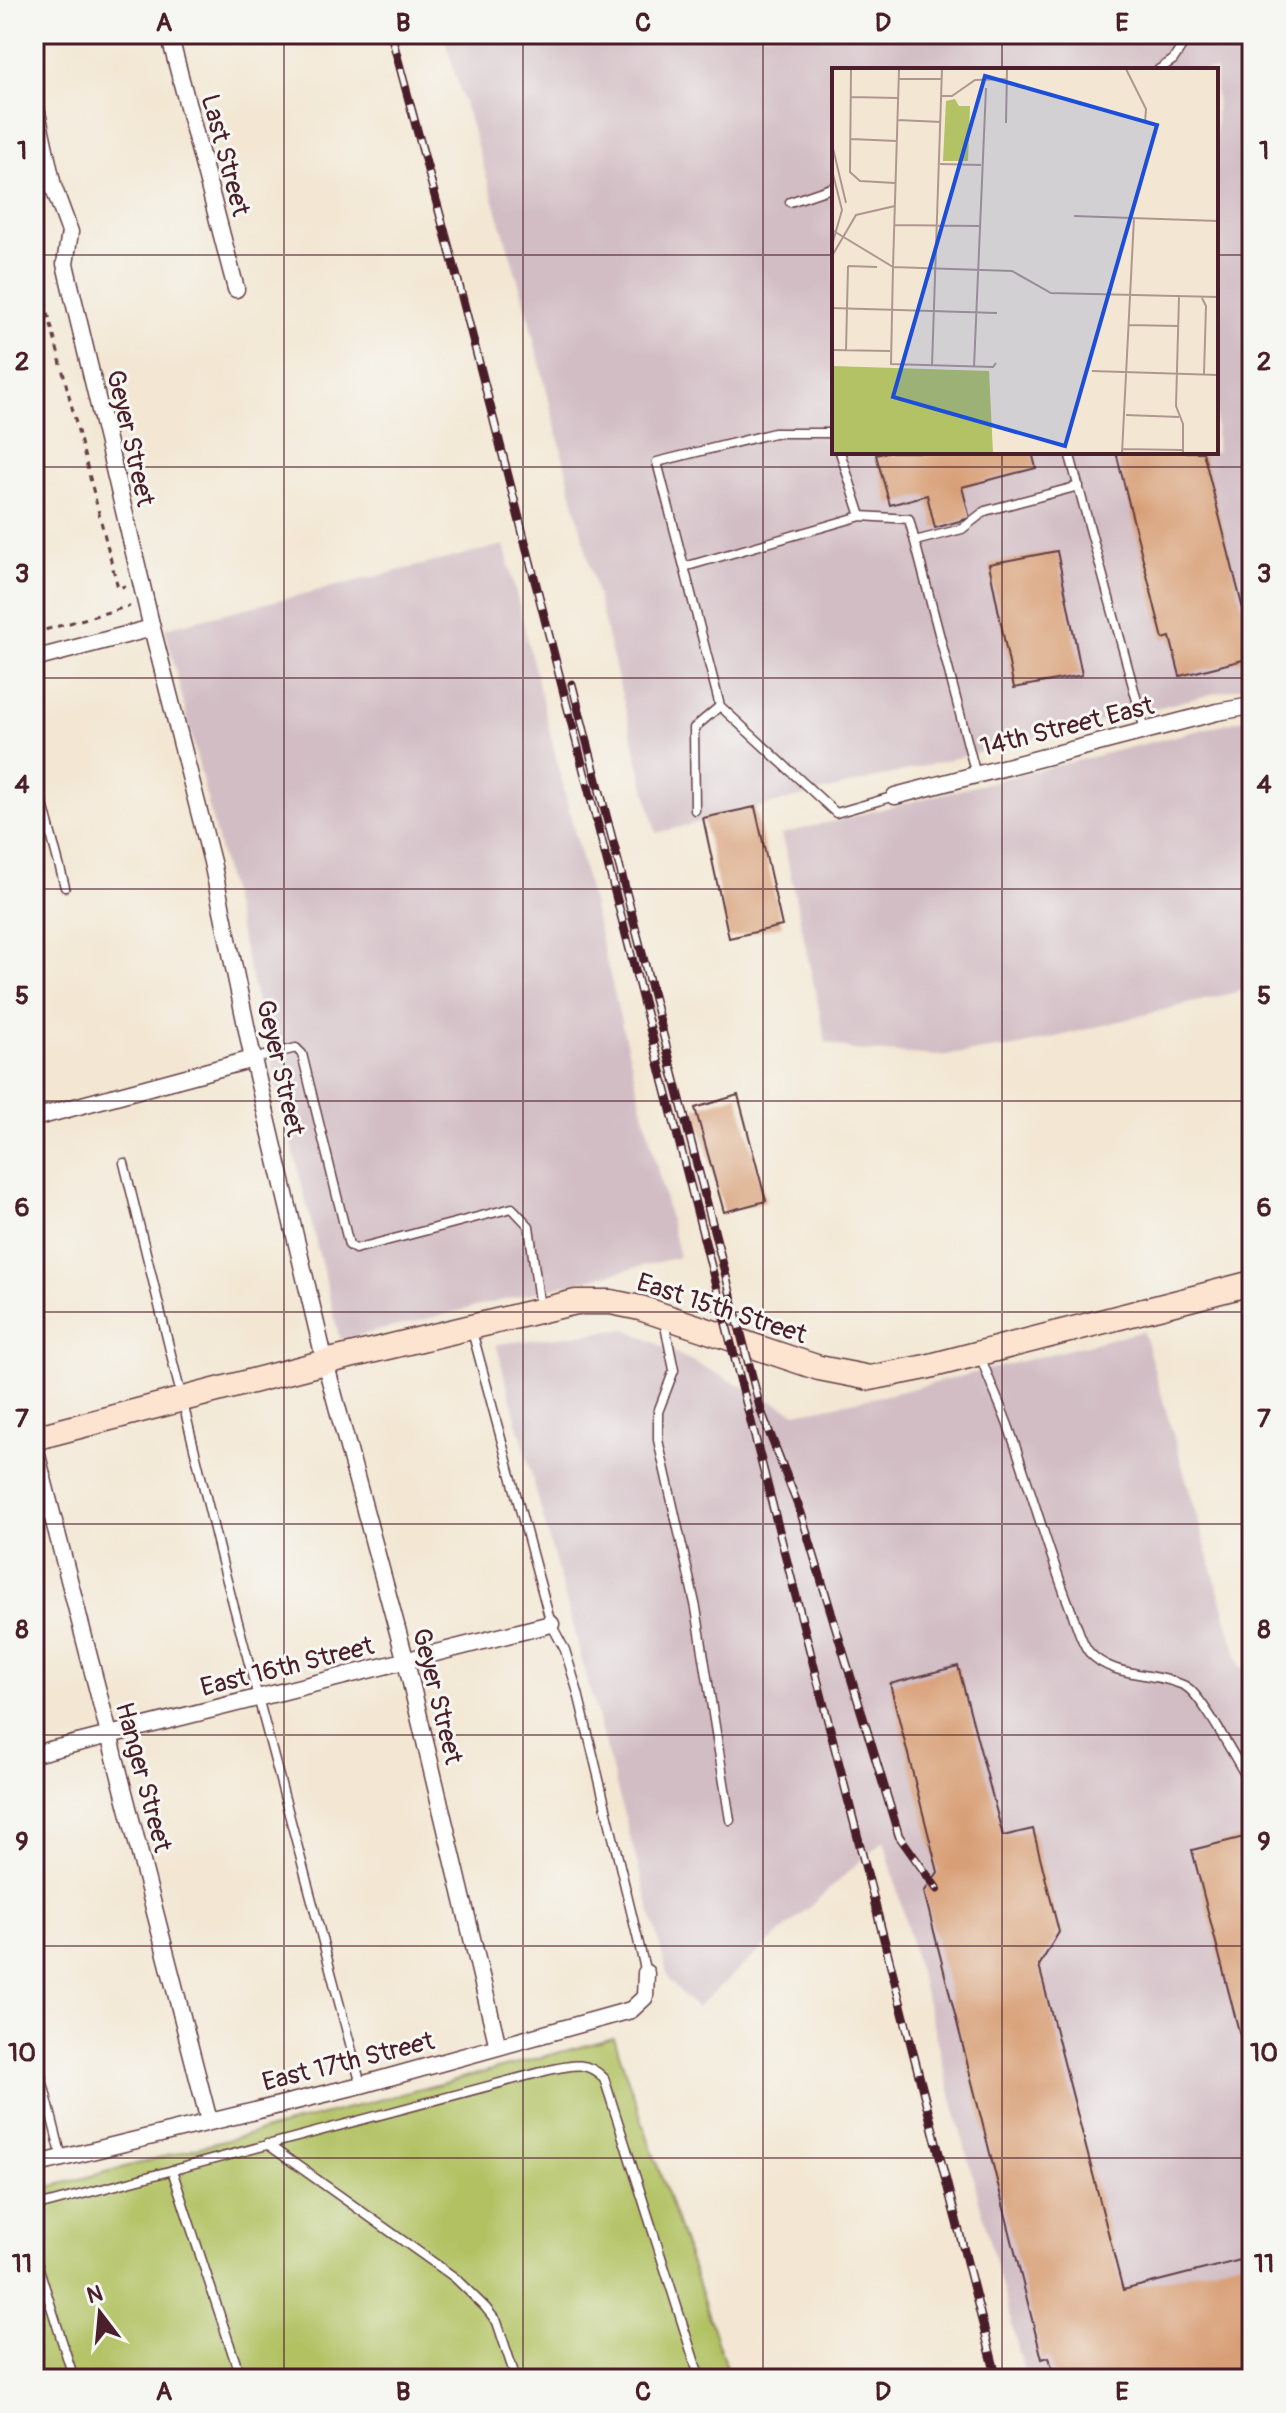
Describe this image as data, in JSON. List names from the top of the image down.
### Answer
{
  "streets": {
    "street": [
      "Last Street",
      "Geyer Street",
      "14th Street East",
      "East 15th Street",
      "East 16th Street",
      "Hanger Street",
      "East 17th Street"
    ]
  },
  "crossings": [
    ["Geyer Street", "East 15th Street"],
    ["Geyer Street", "East 16th Street"],
    ["Geyer Street", "East 17th Street"],
    ["East 16th Street", "Hanger Street"],
    ["Hanger Street", "East 17th Street"]
  ],
  "north": "top",
  "grid": {
    "columns": [
      "A",
      "B",
      "C",
      "D",
      "E"
    ],
    "rows": [
      "1",
      "2",
      "3",
      "4",
      "5",
      "6",
      "7",
      "8",
      "9",
      "10",
      "11"
    ]
  }
}
